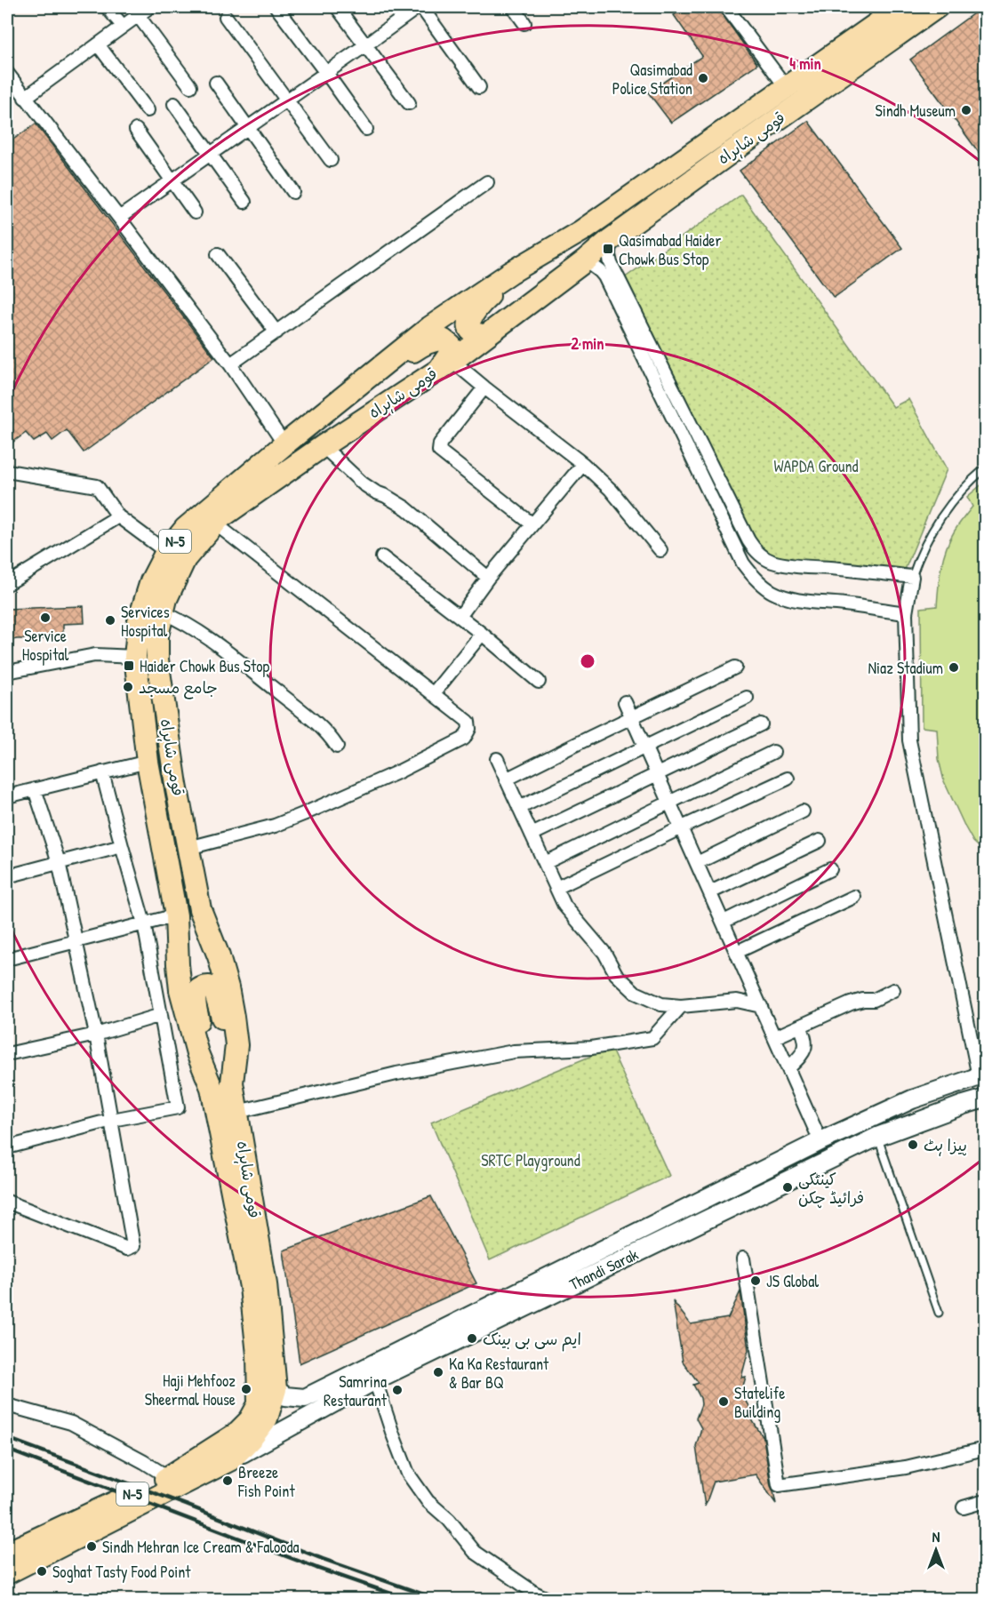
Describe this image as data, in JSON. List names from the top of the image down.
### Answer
{
  "streets": {
    "highway": ["قومی شاہراہ", "N-5"],
    "main road": ["Thandi Sarak"]
  },
  "crossings": [
    ["قومی شاہراہ", "Thandi Sarak"]
  ],
  "parks": ["WAPDA Ground", "SRTC Playground"],
  "places": {
    "other": [
      "Qasimabad Police Station",
      "Sindh Museum",
      "Service Hospital",
      "Services Hospital",
      "Niaz Stadium",
      "جامع مسجد",
      "پیزا ہٹ",
      "کینٹکی فرائیڈ چکن",
      "JS Global",
      "ایم سی بی بینک",
      "Ka Ka Restaurant & Bar BQ",
      "Haji Mehfooz Sheermal House",
      "Samrina Restaurant",
      "Statelife Building",
      "Breeze Fish Point",
      "Sindh Mehran Ice Cream & Falooda",
      "Soghat Tasty Food Point"
    ],
    "transit": ["Qasimabad Haider Chowk Bus Stop", "Haider Chowk Bus Stop"]
  },
  "north": "top",
  "rings": ["4 min", "2 min"]
}
